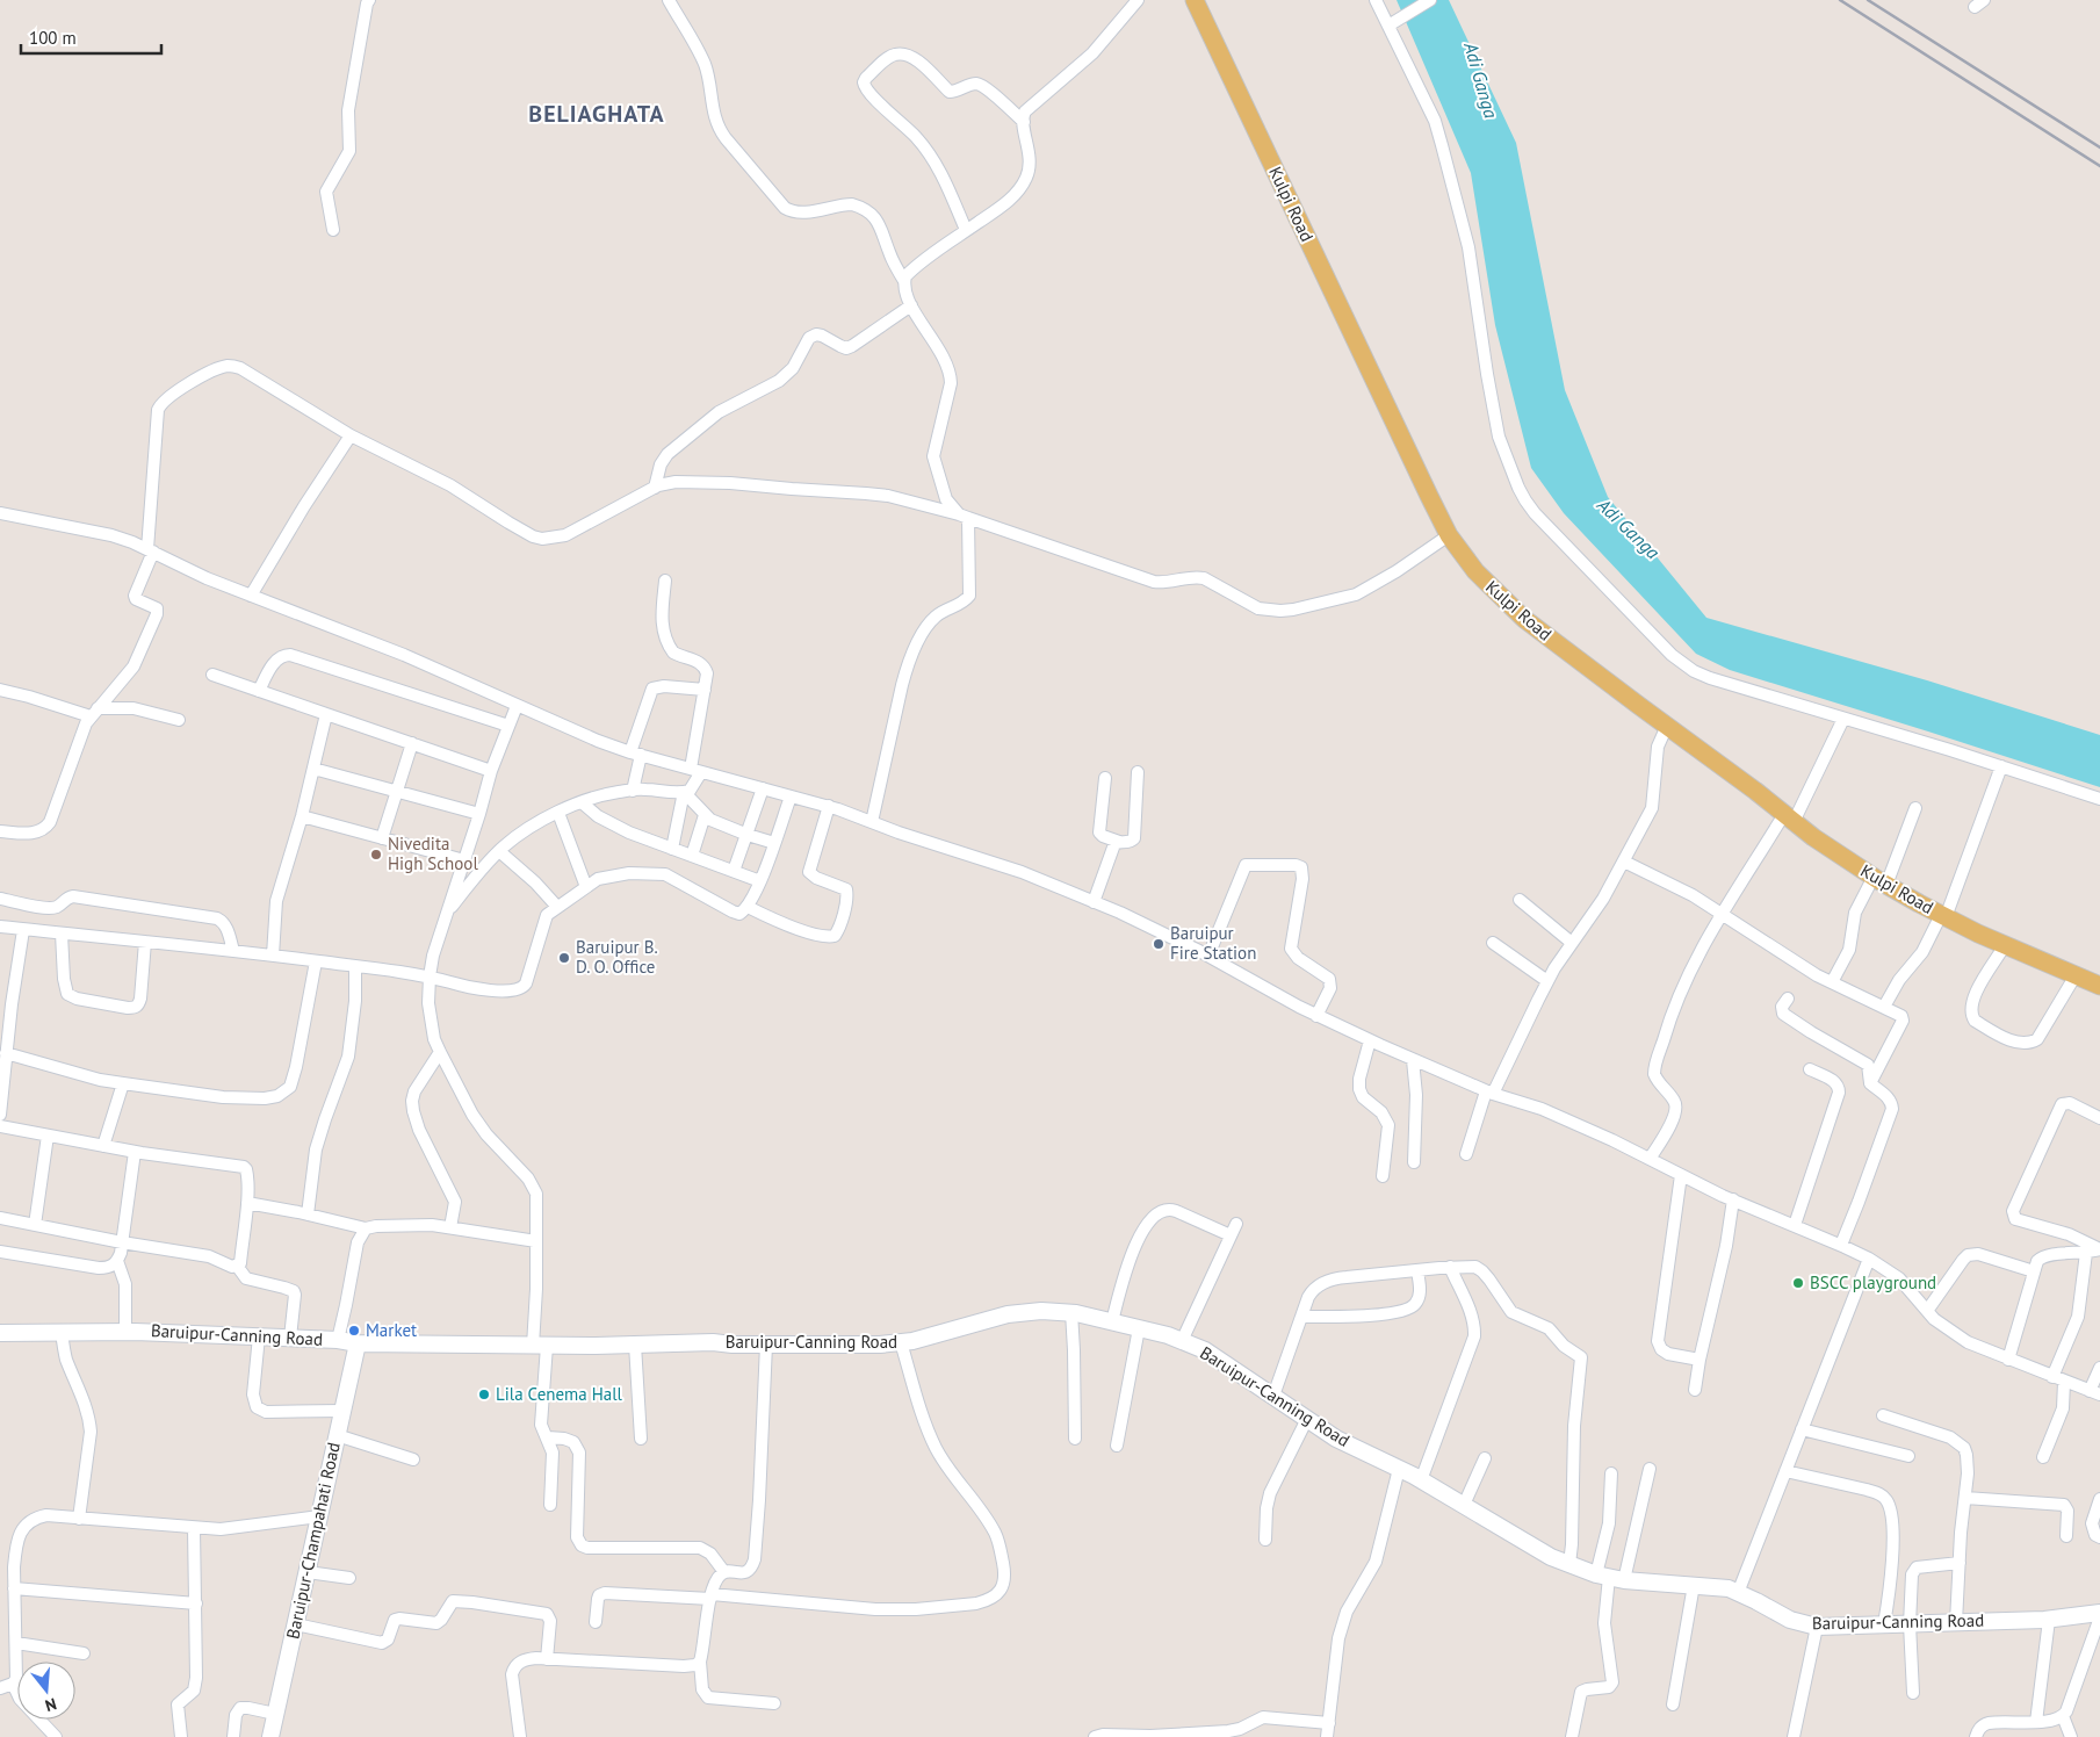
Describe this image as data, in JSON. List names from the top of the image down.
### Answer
{
  "streets": {
    "main road": ["Kulpi Road", "Baruipur-Canning Road", "Baruipur-Champahati Road"]
  },
  "crossings": [
    ["Baruipur-Canning Road", "Baruipur-Champahati Road"]
  ],
  "districts": ["BELIAGHATA"],
  "water": ["Adi Ganga"],
  "places": [
    "Nivedita High School",
    "Baruipur Fire Station",
    "Baruipur B. D. O. Office",
    "BSCC playground",
    "Market",
    "Lila Cenema Hall"
  ],
  "scale_bar": "100 m",
  "north": "bottom"
}
